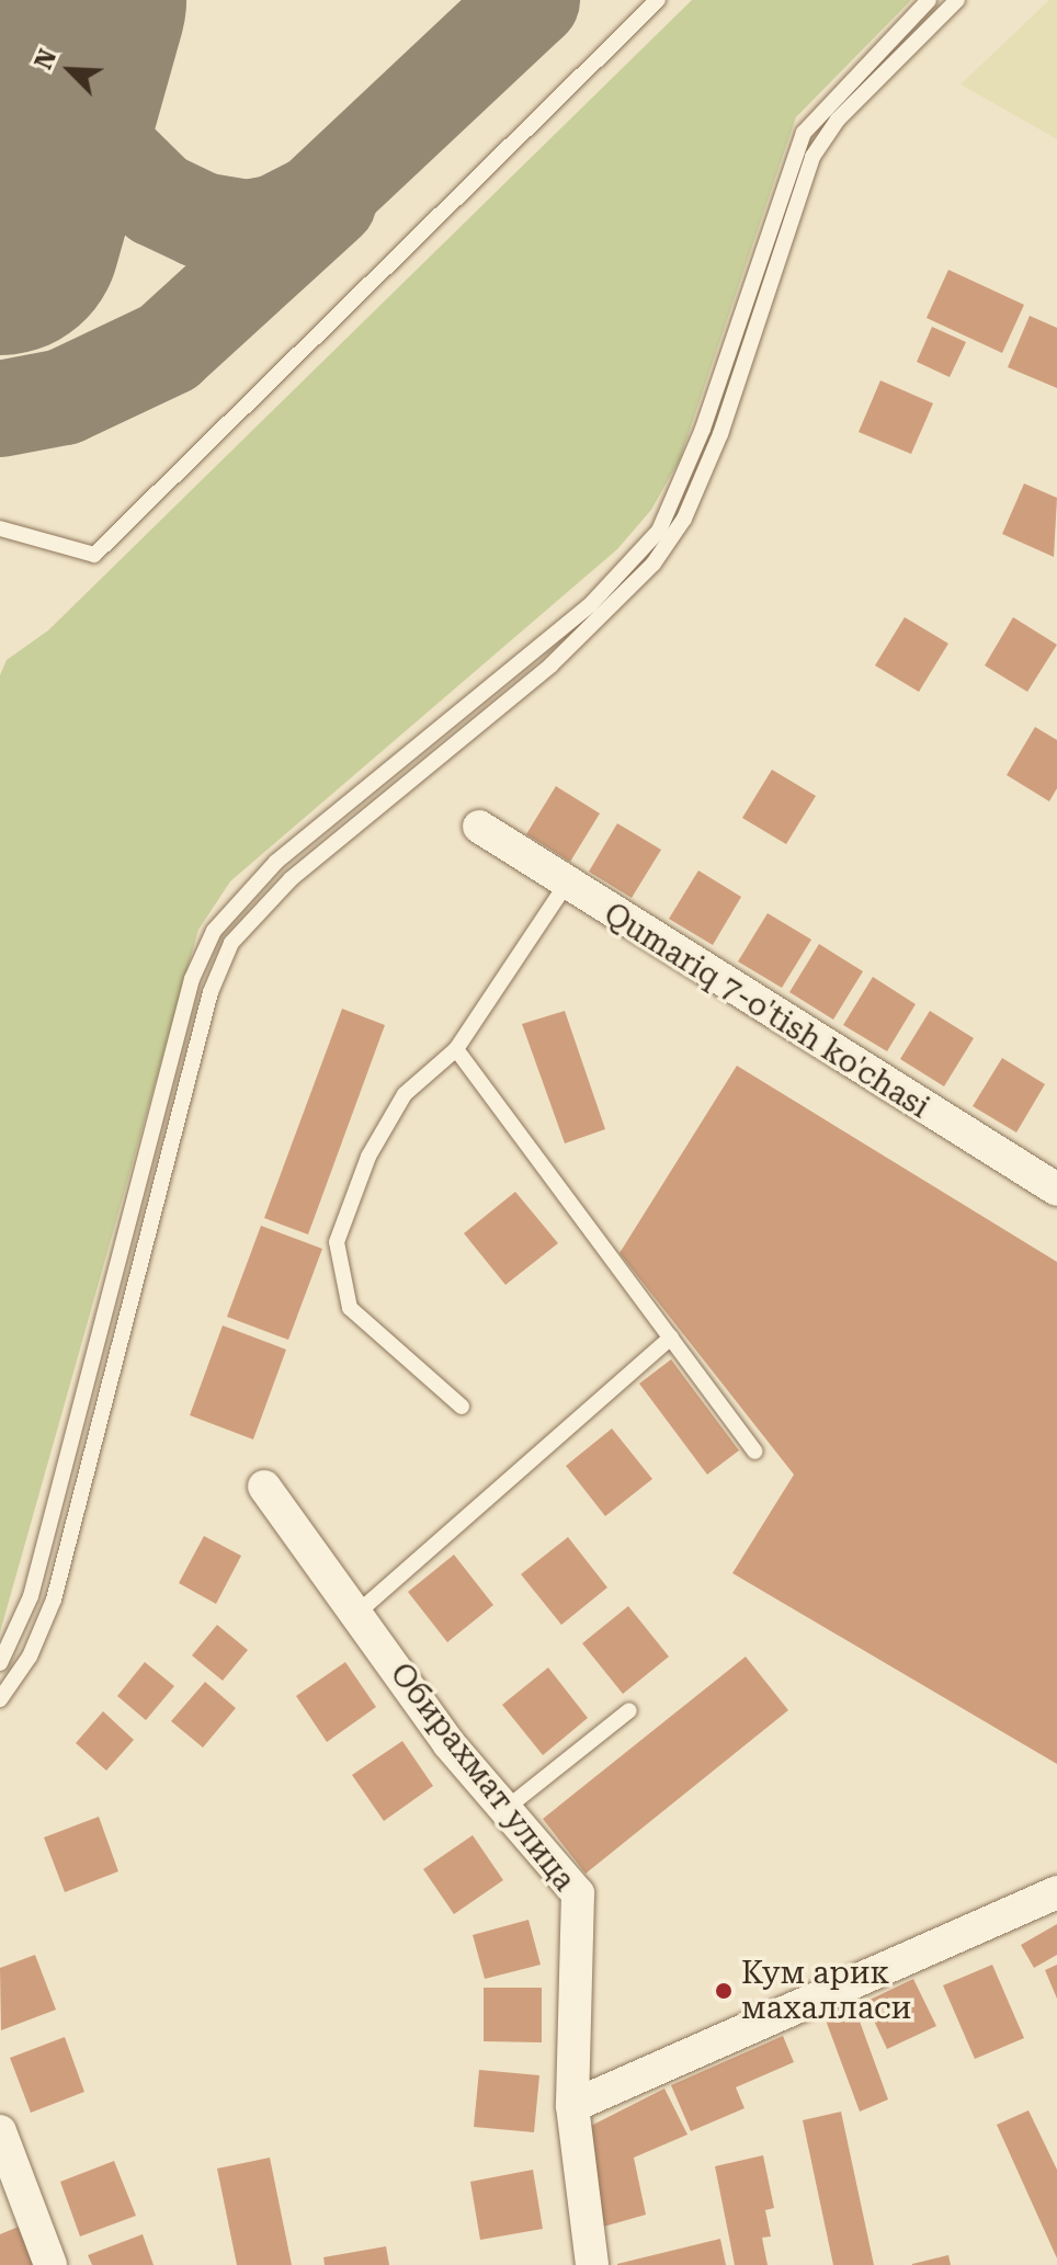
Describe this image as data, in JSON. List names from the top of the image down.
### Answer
{
  "streets": {
    "street": ["Qumariq 7-o'tish ko'chasi", "Обирахмат улица"]
  },
  "places": ["Кум арик махалласи"],
  "north": "top left"
}
